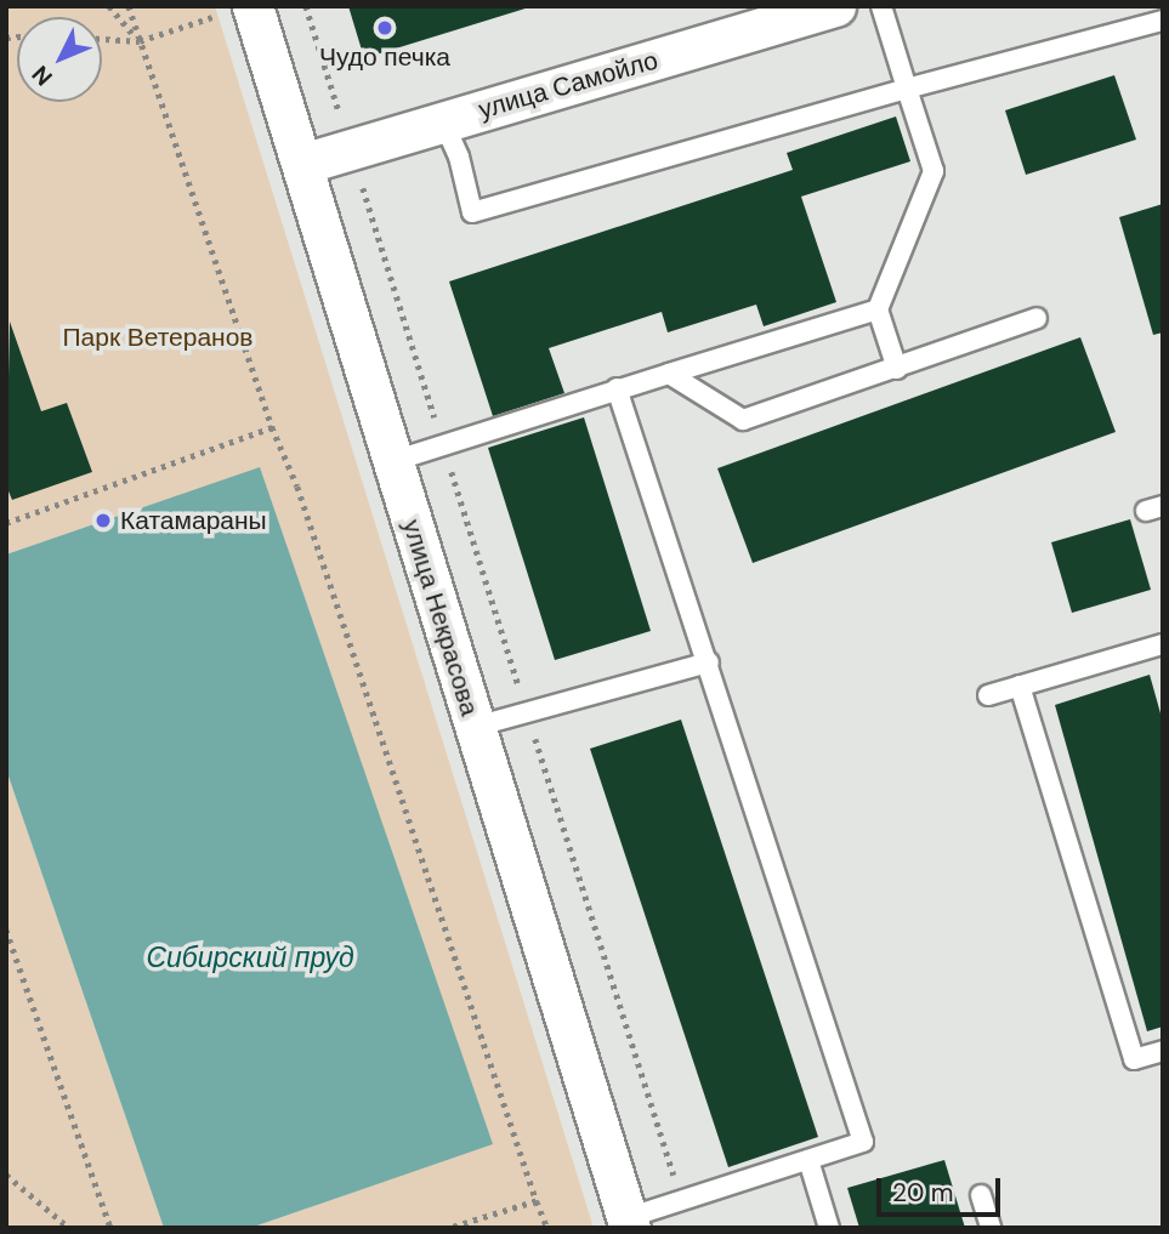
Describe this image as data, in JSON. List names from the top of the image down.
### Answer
{
  "streets": {
    "street": ["улица Самойло", "улица Некрасова"]
  },
  "crossings": [
    ["улица Самойло", "улица Некрасова"]
  ],
  "water": ["Сибирский пруд"],
  "parks": ["Парк Ветеранов"],
  "places": ["Чудо печка", "Катамараны"],
  "scale_bar": "20 m",
  "north": "bottom left"
}
